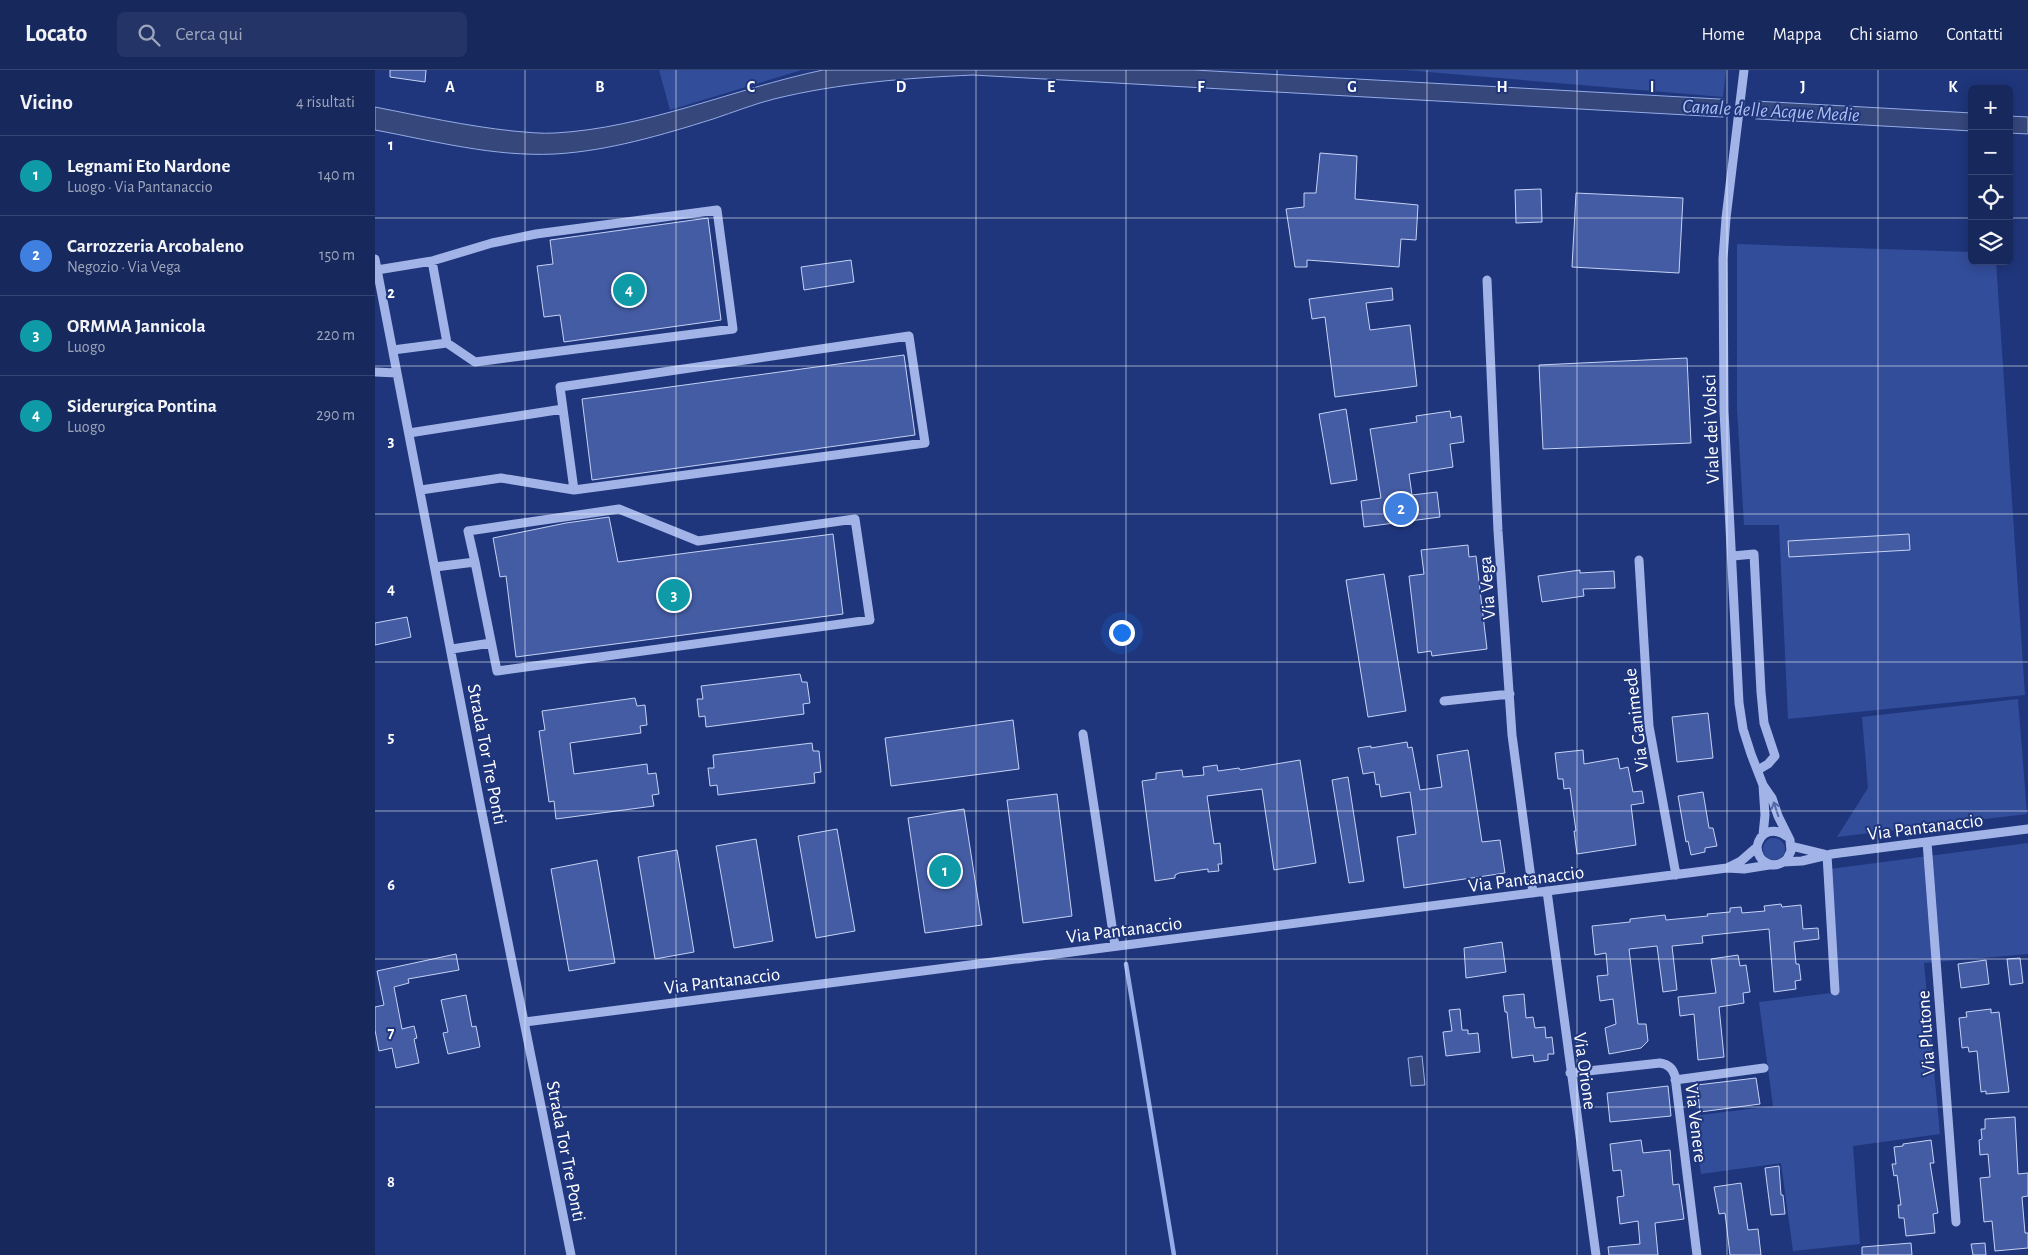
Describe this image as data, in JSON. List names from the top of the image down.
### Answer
{
  "streets": {
    "street": [
      "Viale dei Volsci",
      "Via Vega",
      "Via Ganimede",
      "Strada Tor Tre Ponti",
      "Via Pantanaccio",
      "Via Plutone",
      "Via Orione",
      "Via Venere"
    ]
  },
  "crossings": [
    ["Viale dei Volsci", "Via Pantanaccio"],
    ["Via Vega", "Via Pantanaccio"],
    ["Via Ganimede", "Via Pantanaccio"],
    ["Strada Tor Tre Ponti", "Via Pantanaccio"],
    ["Via Pantanaccio", "Via Plutone"],
    ["Via Pantanaccio", "Via Orione"],
    ["Via Orione", "Via Venere"]
  ],
  "water": ["Canale delle Acque Medie"],
  "page": {
    "header": "Locato",
    "search": "Cerca qui",
    "nav": [
      "Home",
      "Mappa",
      "Chi siamo",
      "Contatti"
    ],
    "heading": ["Vicino", "4 risultati"],
    "map_buttons": ["+", "−"],
    "list": [
      {
        "mark": "1",
        "name": "Legnami Eto Nardone",
        "note": "Luogo · Via Pantanaccio",
        "value": "140 m"
      },
      {
        "mark": "2",
        "name": "Carrozzeria Arcobaleno",
        "note": "Negozio · Via Vega",
        "value": "150 m"
      },
      {
        "mark": "3",
        "name": "ORMMA Jannicola",
        "note": "Luogo",
        "value": "220 m"
      },
      {
        "mark": "4",
        "name": "Siderurgica Pontina",
        "note": "Luogo",
        "value": "290 m"
      }
    ],
    "pins": [
      "4",
      "2",
      "3",
      "1"
    ]
  },
  "grid": {
    "columns": [
      "A",
      "B",
      "C",
      "D",
      "E",
      "F",
      "G",
      "H",
      "I",
      "J",
      "K"
    ],
    "rows": [
      "1",
      "2",
      "3",
      "4",
      "5",
      "6",
      "7",
      "8"
    ]
  }
}
